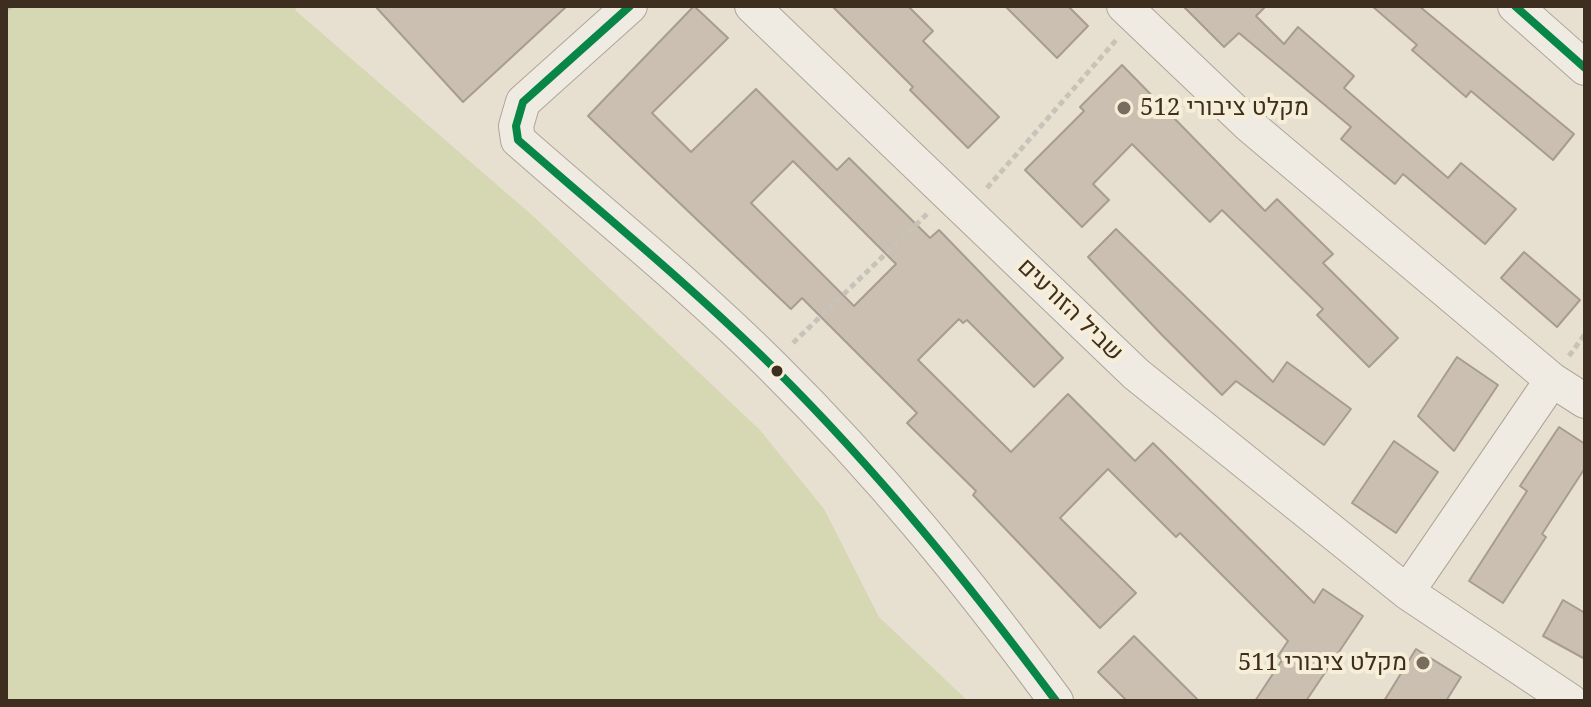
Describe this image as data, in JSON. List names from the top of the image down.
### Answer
{
  "streets": {
    "street": ["שביל הזורעים"]
  },
  "places": ["מקלט ציבורי 512", "מקלט ציבורי 511"]
}
